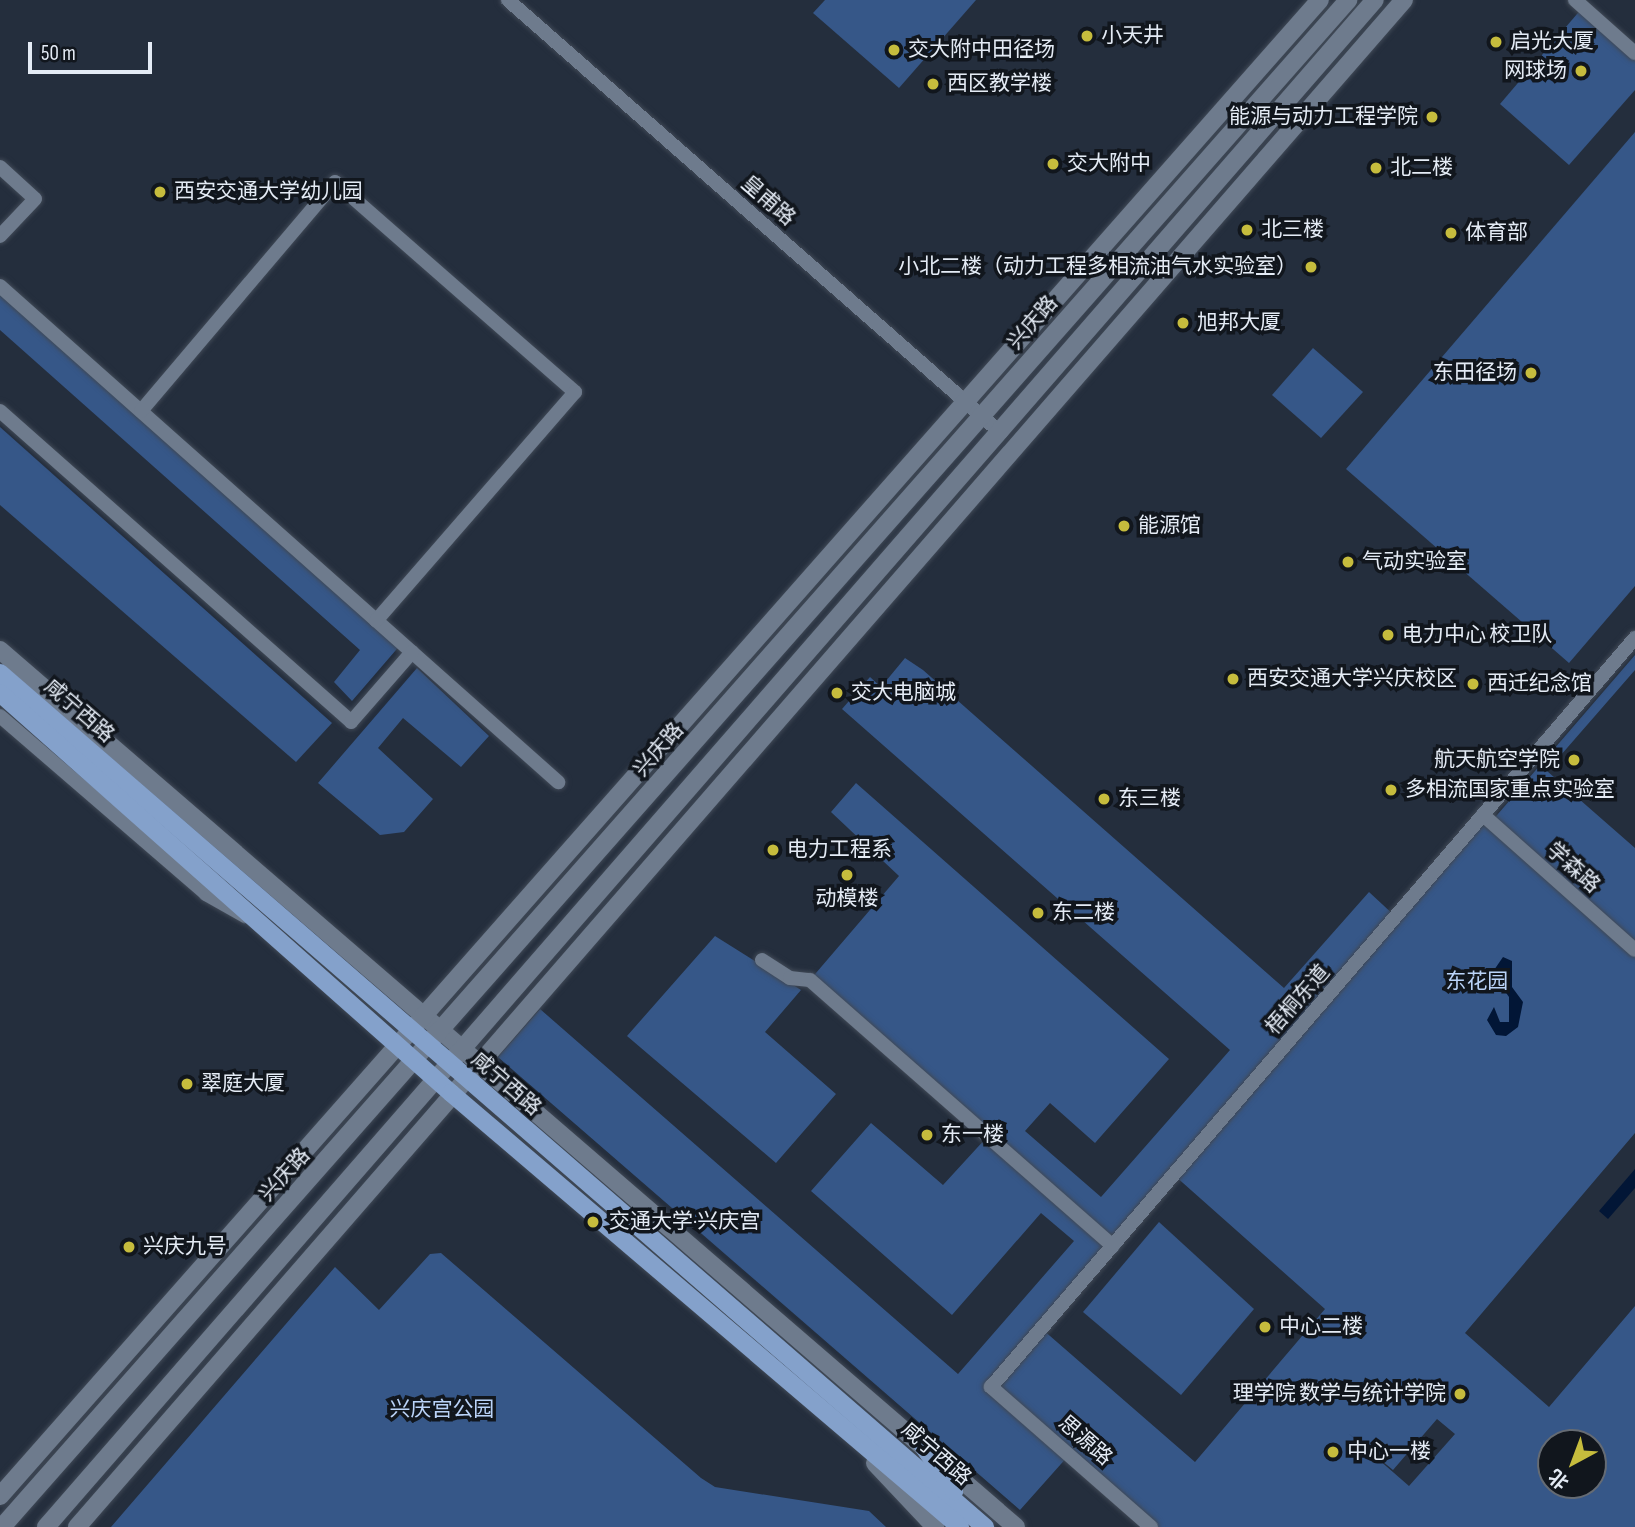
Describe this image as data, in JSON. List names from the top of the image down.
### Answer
{
  "streets": {
    "main road": ["咸宁西路"],
    "street": [
      "皇甫路",
      "兴庆路",
      "学森路",
      "梧桐东道",
      "思源路"
    ]
  },
  "crossings": [
    ["皇甫路", "兴庆路"],
    ["兴庆路", "咸宁西路"],
    ["学森路", "梧桐东道"],
    ["梧桐东道", "思源路"]
  ],
  "parks": ["东花园", "兴庆宫公园"],
  "places": [
    "小天井",
    "启光大厦",
    "交大附中田径场",
    "网球场",
    "西区教学楼",
    "能源与动力工程学院",
    "交大附中",
    "北二楼",
    "西安交通大学幼儿园",
    "北三楼",
    "体育部",
    "小北二楼（动力工程多相流油气水实验室）",
    "旭邦大厦",
    "东田径场",
    "能源馆",
    "气动实验室",
    "电力中心 校卫队",
    "西安交通大学兴庆校区",
    "西迁纪念馆",
    "交大电脑城",
    "航天航空学院",
    "多相流国家重点实验室",
    "东三楼",
    "电力工程系",
    "动模楼",
    "东二楼",
    "翠庭大厦",
    "东一楼",
    "交通大学·兴庆宫",
    "兴庆九号",
    "中心二楼",
    "理学院 数学与统计学院",
    "中心一楼"
  ],
  "scale_bar": "50 m",
  "north": "bottom left"
}
